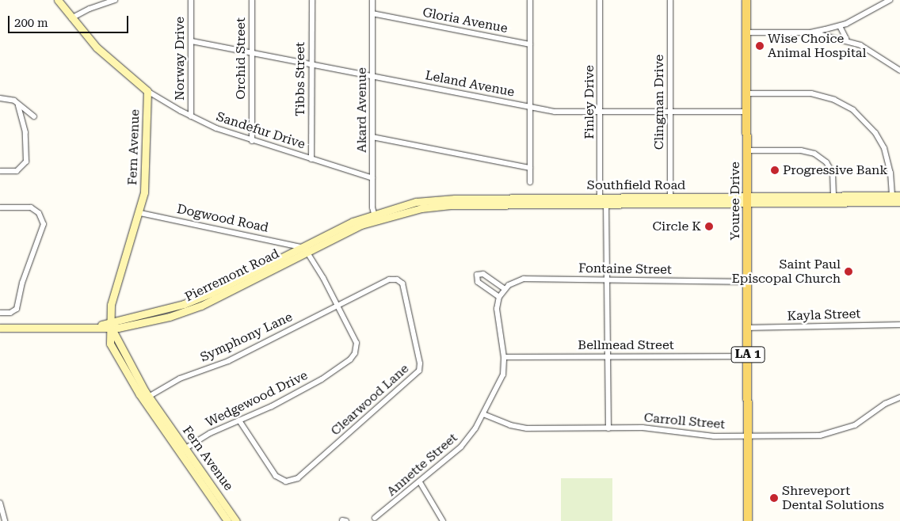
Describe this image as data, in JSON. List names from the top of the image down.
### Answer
{
  "streets": {
    "main road": [
      "Fern Avenue",
      "Southfield Road",
      "Youree Drive",
      "Pierremont Road",
      "LA 1"
    ],
    "street": [
      "Gloria Avenue",
      "Norway Drive",
      "Orchid Street",
      "Tibbs Street",
      "Leland Avenue",
      "Finley Drive",
      "Clingman Drive",
      "Akard Avenue",
      "Sandefur Drive",
      "Dogwood Road",
      "Fontaine Street",
      "Kayla Street",
      "Symphony Lane",
      "Bellmead Street",
      "Wedgewood Drive",
      "Clearwood Lane",
      "Carroll Street",
      "Annette Street"
    ]
  },
  "crossings": [
    ["Gloria Avenue", "Akard Avenue"],
    ["Norway Drive", "Leland Avenue"],
    ["Norway Drive", "Sandefur Drive"],
    ["Orchid Street", "Leland Avenue"],
    ["Orchid Street", "Sandefur Drive"],
    ["Tibbs Street", "Leland Avenue"],
    ["Tibbs Street", "Sandefur Drive"],
    ["Leland Avenue", "Finley Drive"],
    ["Leland Avenue", "Clingman Drive"],
    ["Leland Avenue", "Akard Avenue"],
    ["Leland Avenue", "Youree Drive"],
    ["Finley Drive", "Southfield Road"],
    ["Finley Drive", "Fontaine Street"],
    ["Finley Drive", "Bellmead Street"],
    ["Finley Drive", "Carroll Street"],
    ["Clingman Drive", "Southfield Road"],
    ["Akard Avenue", "Sandefur Drive"],
    ["Akard Avenue", "Southfield Road"],
    ["Akard Avenue", "Pierremont Road"],
    ["Sandefur Drive", "Fern Avenue"],
    ["Fern Avenue", "Dogwood Road"],
    ["Fern Avenue", "Pierremont Road"],
    ["Fern Avenue", "Symphony Lane"],
    ["Fern Avenue", "Wedgewood Drive"],
    ["Southfield Road", "Youree Drive"],
    ["Southfield Road", "Pierremont Road"],
    ["Youree Drive", "Fontaine Street"],
    ["Youree Drive", "Kayla Street"],
    ["Youree Drive", "Bellmead Street"],
    ["Youree Drive", "Carroll Street"],
    ["Dogwood Road", "Pierremont Road"],
    ["Fontaine Street", "Annette Street"],
    ["Symphony Lane", "Wedgewood Drive"],
    ["Symphony Lane", "Clearwood Lane"],
    ["Bellmead Street", "Annette Street"],
    ["Wedgewood Drive", "Clearwood Lane"],
    ["Carroll Street", "Annette Street"]
  ],
  "places": [
    "Wise Choice Animal Hospital",
    "Progressive Bank",
    "Circle K",
    "Saint Paul Episcopal Church",
    "Shreveport Dental Solutions"
  ],
  "scale_bar": "200 m"
}
